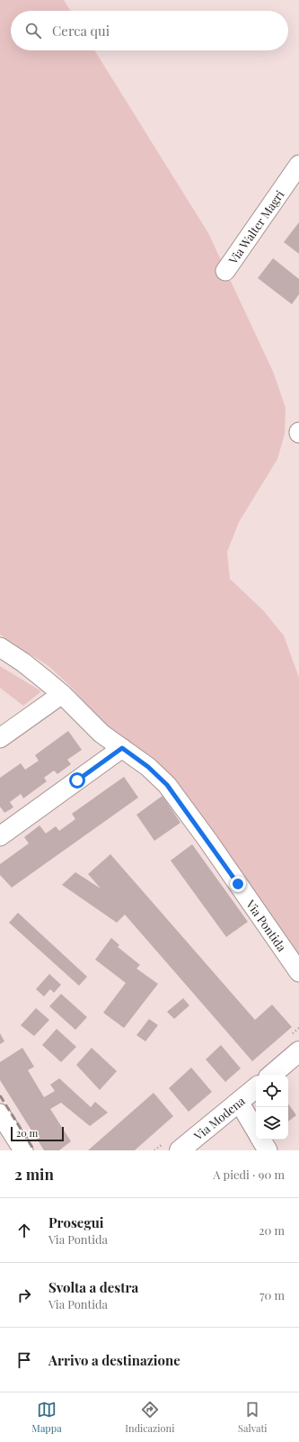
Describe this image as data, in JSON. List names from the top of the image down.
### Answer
{
  "streets": {
    "main road": ["Via Modena"],
    "street": ["Via Walter Magri", "Via Pontida"]
  },
  "scale_bar": "20 m",
  "page": {
    "search": "Cerca qui",
    "scale": "20 m",
    "heading": ["2 min", "A piedi · 90 m"],
    "list": [
      ["Prosegui", "Via Pontida", "20 m"],
      ["Svolta a destra", "Via Pontida", "70 m"],
      "Arrivo a destinazione"
    ],
    "nav": ["Mappa", "Indicazioni", "Salvati"]
  }
}
